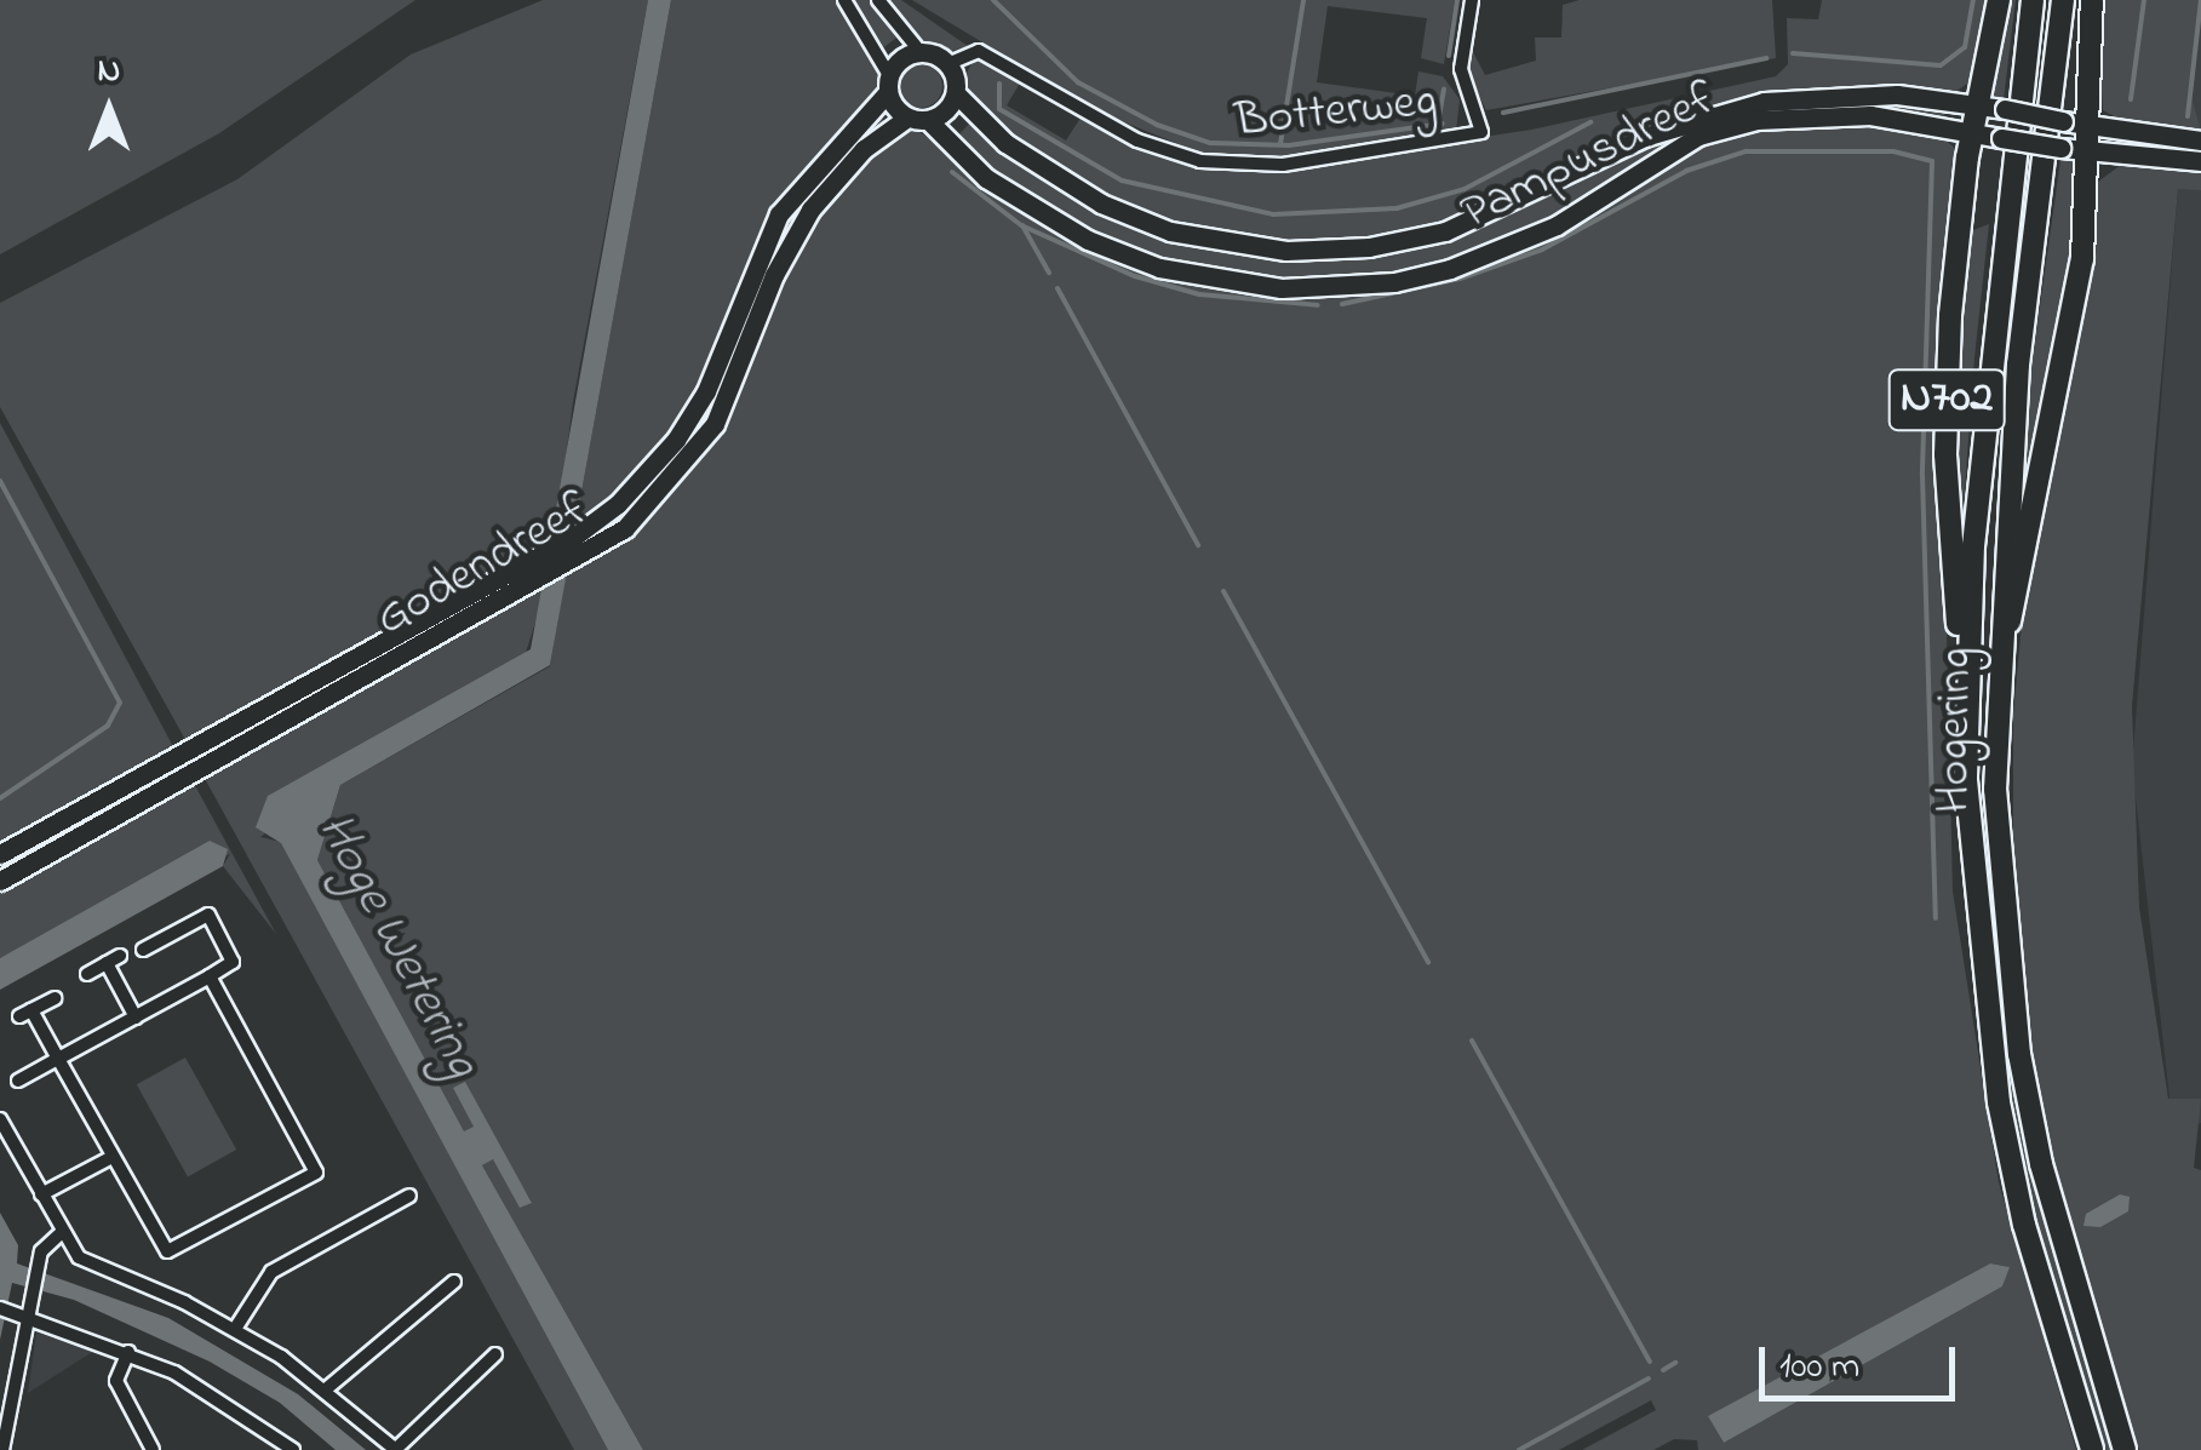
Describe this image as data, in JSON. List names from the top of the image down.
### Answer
{
  "streets": {
    "highway": ["N702", "Hogering"],
    "main road": ["Pampusdreef", "Godendreef"],
    "street": ["Botterweg"]
  },
  "crossings": [
    ["Pampusdreef", "N702"],
    ["Pampusdreef", "Godendreef"],
    ["N702", "Hogering"]
  ],
  "water": ["Hoge Wetering"],
  "scale_bar": "100 m",
  "north": "top"
}
